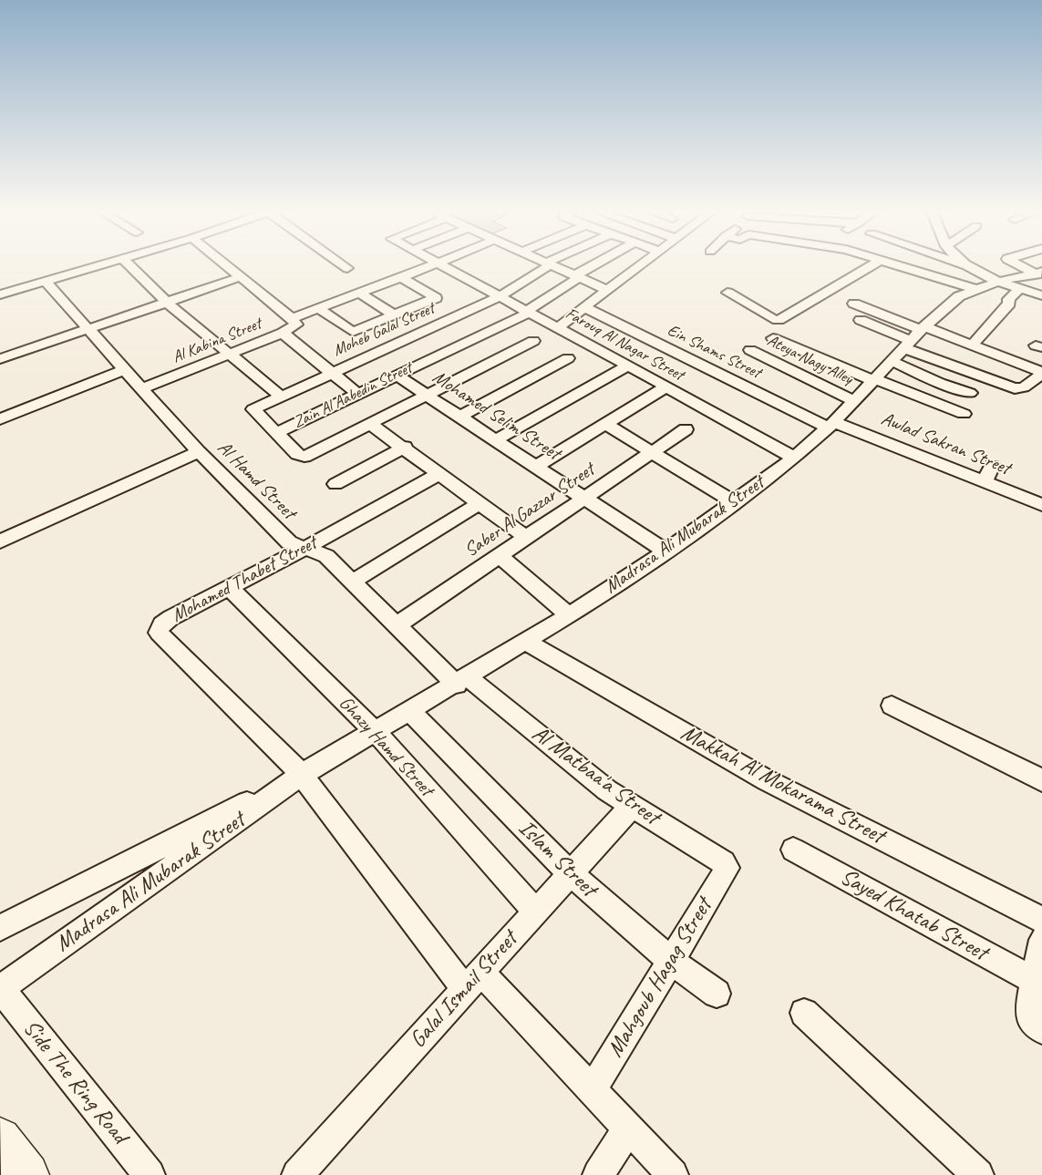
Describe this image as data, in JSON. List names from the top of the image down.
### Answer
{
  "streets": {
    "street": [
      "Moheb Galal Street",
      "Al Kabina Street",
      "Farouq Al Nagar Street",
      "Ein Shams Street",
      "Ateya Nagy Alley",
      "Zain Al Aabedin Street",
      "Mohamed Selim Street",
      "Awlad Sakran Street",
      "Al Hamd Street",
      "Saber Al Gazzar Street",
      "Madrasa Ali Mubarak Street",
      "Mohamed Thabet Street",
      "Ghazy Hamd Street",
      "Al Matbaa'a Street",
      "Makkah Al Mokarama Street",
      "Islam Street",
      "Sayed Khatab Street",
      "Mahgoub Hagag Street",
      "Galal Ismail Street",
      "Side The Ring Road"
    ]
  },
  "crossings": [
    ["Moheb Galal Street", "Farouq Al Nagar Street"],
    ["Moheb Galal Street", "Zain Al Aabedin Street"],
    ["Al Kabina Street", "Al Hamd Street"],
    ["Farouq Al Nagar Street", "Zain Al Aabedin Street"],
    ["Farouq Al Nagar Street", "Madrasa Ali Mubarak Street"],
    ["Ein Shams Street", "Awlad Sakran Street"],
    ["Ein Shams Street", "Madrasa Ali Mubarak Street"],
    ["Ateya Nagy Alley", "Madrasa Ali Mubarak Street"],
    ["Zain Al Aabedin Street", "Mohamed Selim Street"],
    ["Mohamed Selim Street", "Saber Al Gazzar Street"],
    ["Mohamed Selim Street", "Madrasa Ali Mubarak Street"],
    ["Awlad Sakran Street", "Madrasa Ali Mubarak Street"],
    ["Al Hamd Street", "Saber Al Gazzar Street"],
    ["Al Hamd Street", "Madrasa Ali Mubarak Street"],
    ["Al Hamd Street", "Mohamed Thabet Street"],
    ["Al Hamd Street", "Al Matbaa'a Street"],
    ["Madrasa Ali Mubarak Street", "Mohamed Thabet Street"],
    ["Madrasa Ali Mubarak Street", "Ghazy Hamd Street"],
    ["Madrasa Ali Mubarak Street", "Al Matbaa'a Street"],
    ["Madrasa Ali Mubarak Street", "Makkah Al Mokarama Street"],
    ["Madrasa Ali Mubarak Street", "Islam Street"],
    ["Madrasa Ali Mubarak Street", "Side The Ring Road"],
    ["Mohamed Thabet Street", "Ghazy Hamd Street"],
    ["Ghazy Hamd Street", "Galal Ismail Street"],
    ["Al Matbaa'a Street", "Mahgoub Hagag Street"],
    ["Al Matbaa'a Street", "Galal Ismail Street"],
    ["Islam Street", "Mahgoub Hagag Street"],
    ["Islam Street", "Galal Ismail Street"]
  ]
}
